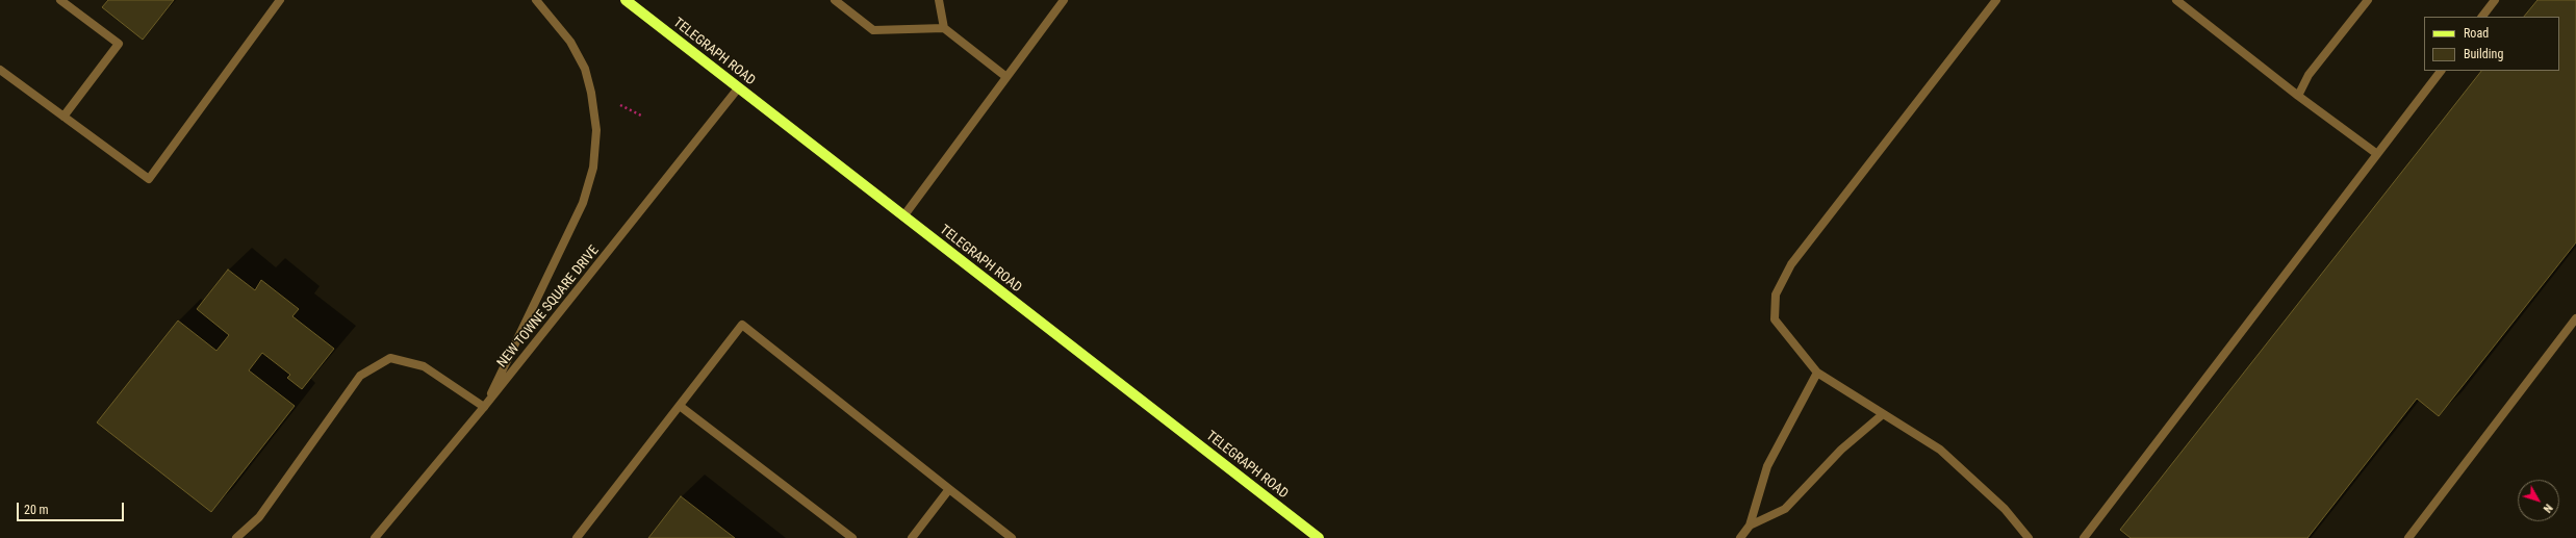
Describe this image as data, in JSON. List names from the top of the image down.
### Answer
{
  "streets": {
    "main road": ["TELEGRAPH ROAD"],
    "street": ["NEW TOWNE SQUARE DRIVE"]
  },
  "crossings": [
    ["TELEGRAPH ROAD", "NEW TOWNE SQUARE DRIVE"]
  ],
  "legend": ["Road", "Building"],
  "scale_bar": "20 m",
  "north": "bottom right"
}
